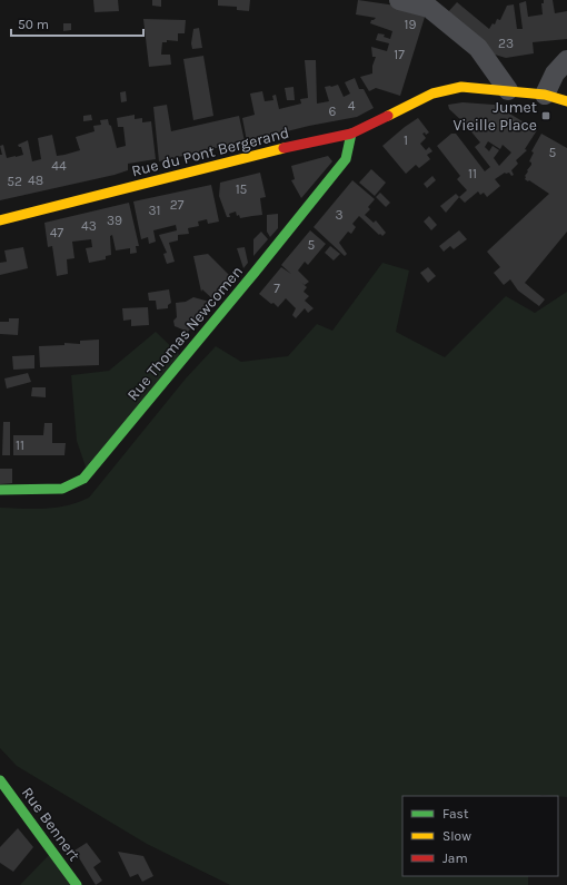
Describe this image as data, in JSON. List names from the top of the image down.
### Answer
{
  "streets": {
    "street": ["Rue du Pont Bergerand", "Rue Thomas Newcomen", "Rue Bennert"]
  },
  "crossings": [
    ["Rue du Pont Bergerand", "Rue Thomas Newcomen"]
  ],
  "places": {
    "transit": ["Jumet Vieille Place"]
  },
  "house_numbers": [
    "19",
    "23",
    "17",
    "4",
    "6",
    "1",
    "5",
    "44",
    "11",
    "48",
    "52",
    "15",
    "27",
    "31",
    "3",
    "39",
    "43",
    "47",
    "5",
    "7",
    "11"
  ],
  "legend": ["Fast", "Slow", "Jam"],
  "scale_bar": "50 m"
}
